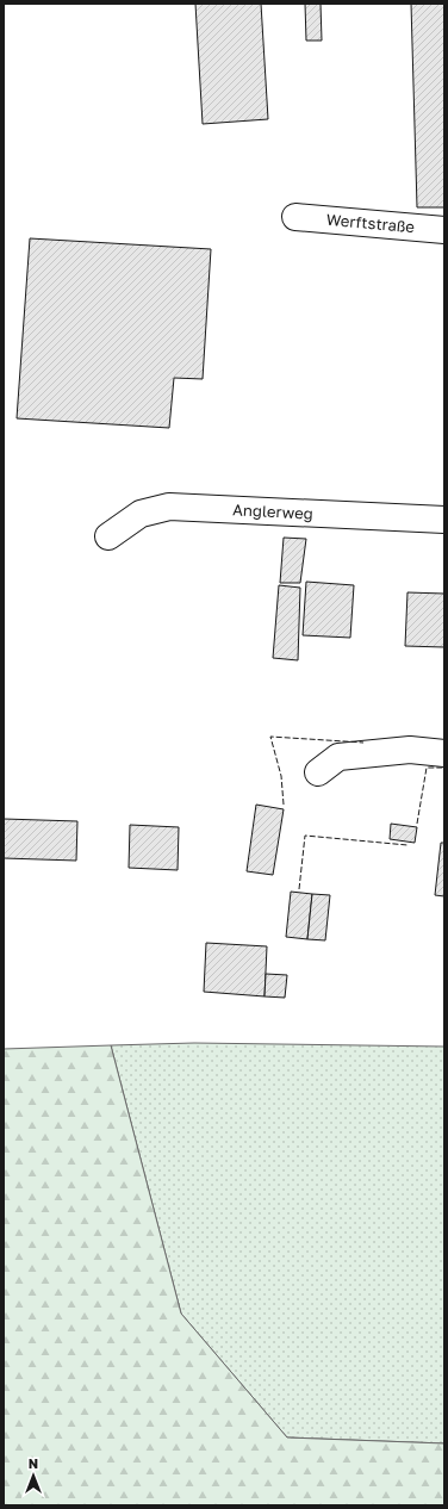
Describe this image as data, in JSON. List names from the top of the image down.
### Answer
{
  "streets": {
    "street": ["Werftstraße", "Anglerweg"]
  },
  "north": "top"
}
